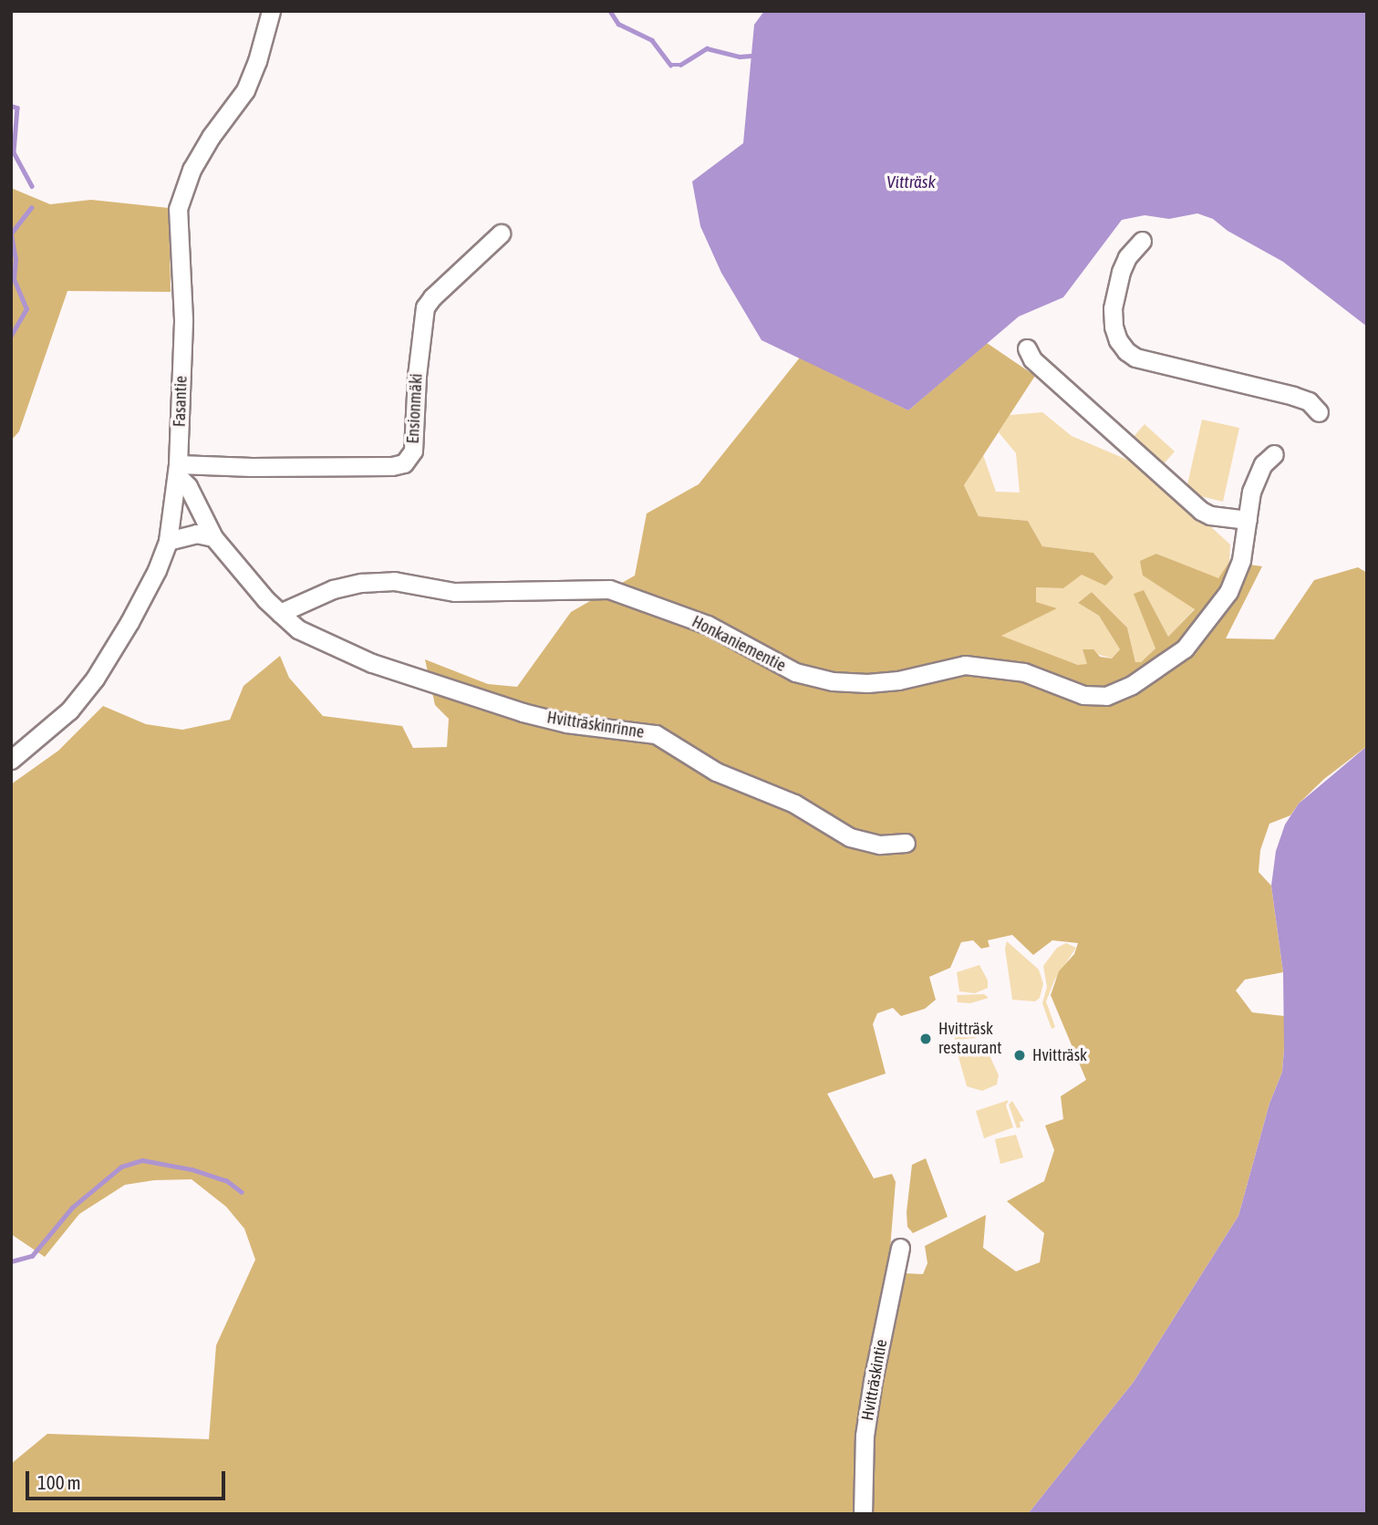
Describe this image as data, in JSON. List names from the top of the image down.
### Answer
{
  "streets": {
    "street": [
      "Fasantie",
      "Ensionmäki",
      "Honkaniementie",
      "Hvitträskinrinne",
      "Hvitträskintie"
    ]
  },
  "crossings": [
    ["Fasantie", "Ensionmäki"],
    ["Honkaniementie", "Hvitträskinrinne"]
  ],
  "water": ["Vitträsk"],
  "places": ["Hvitträsk restaurant", "Hvitträsk"],
  "scale_bar": "100 m"
}
